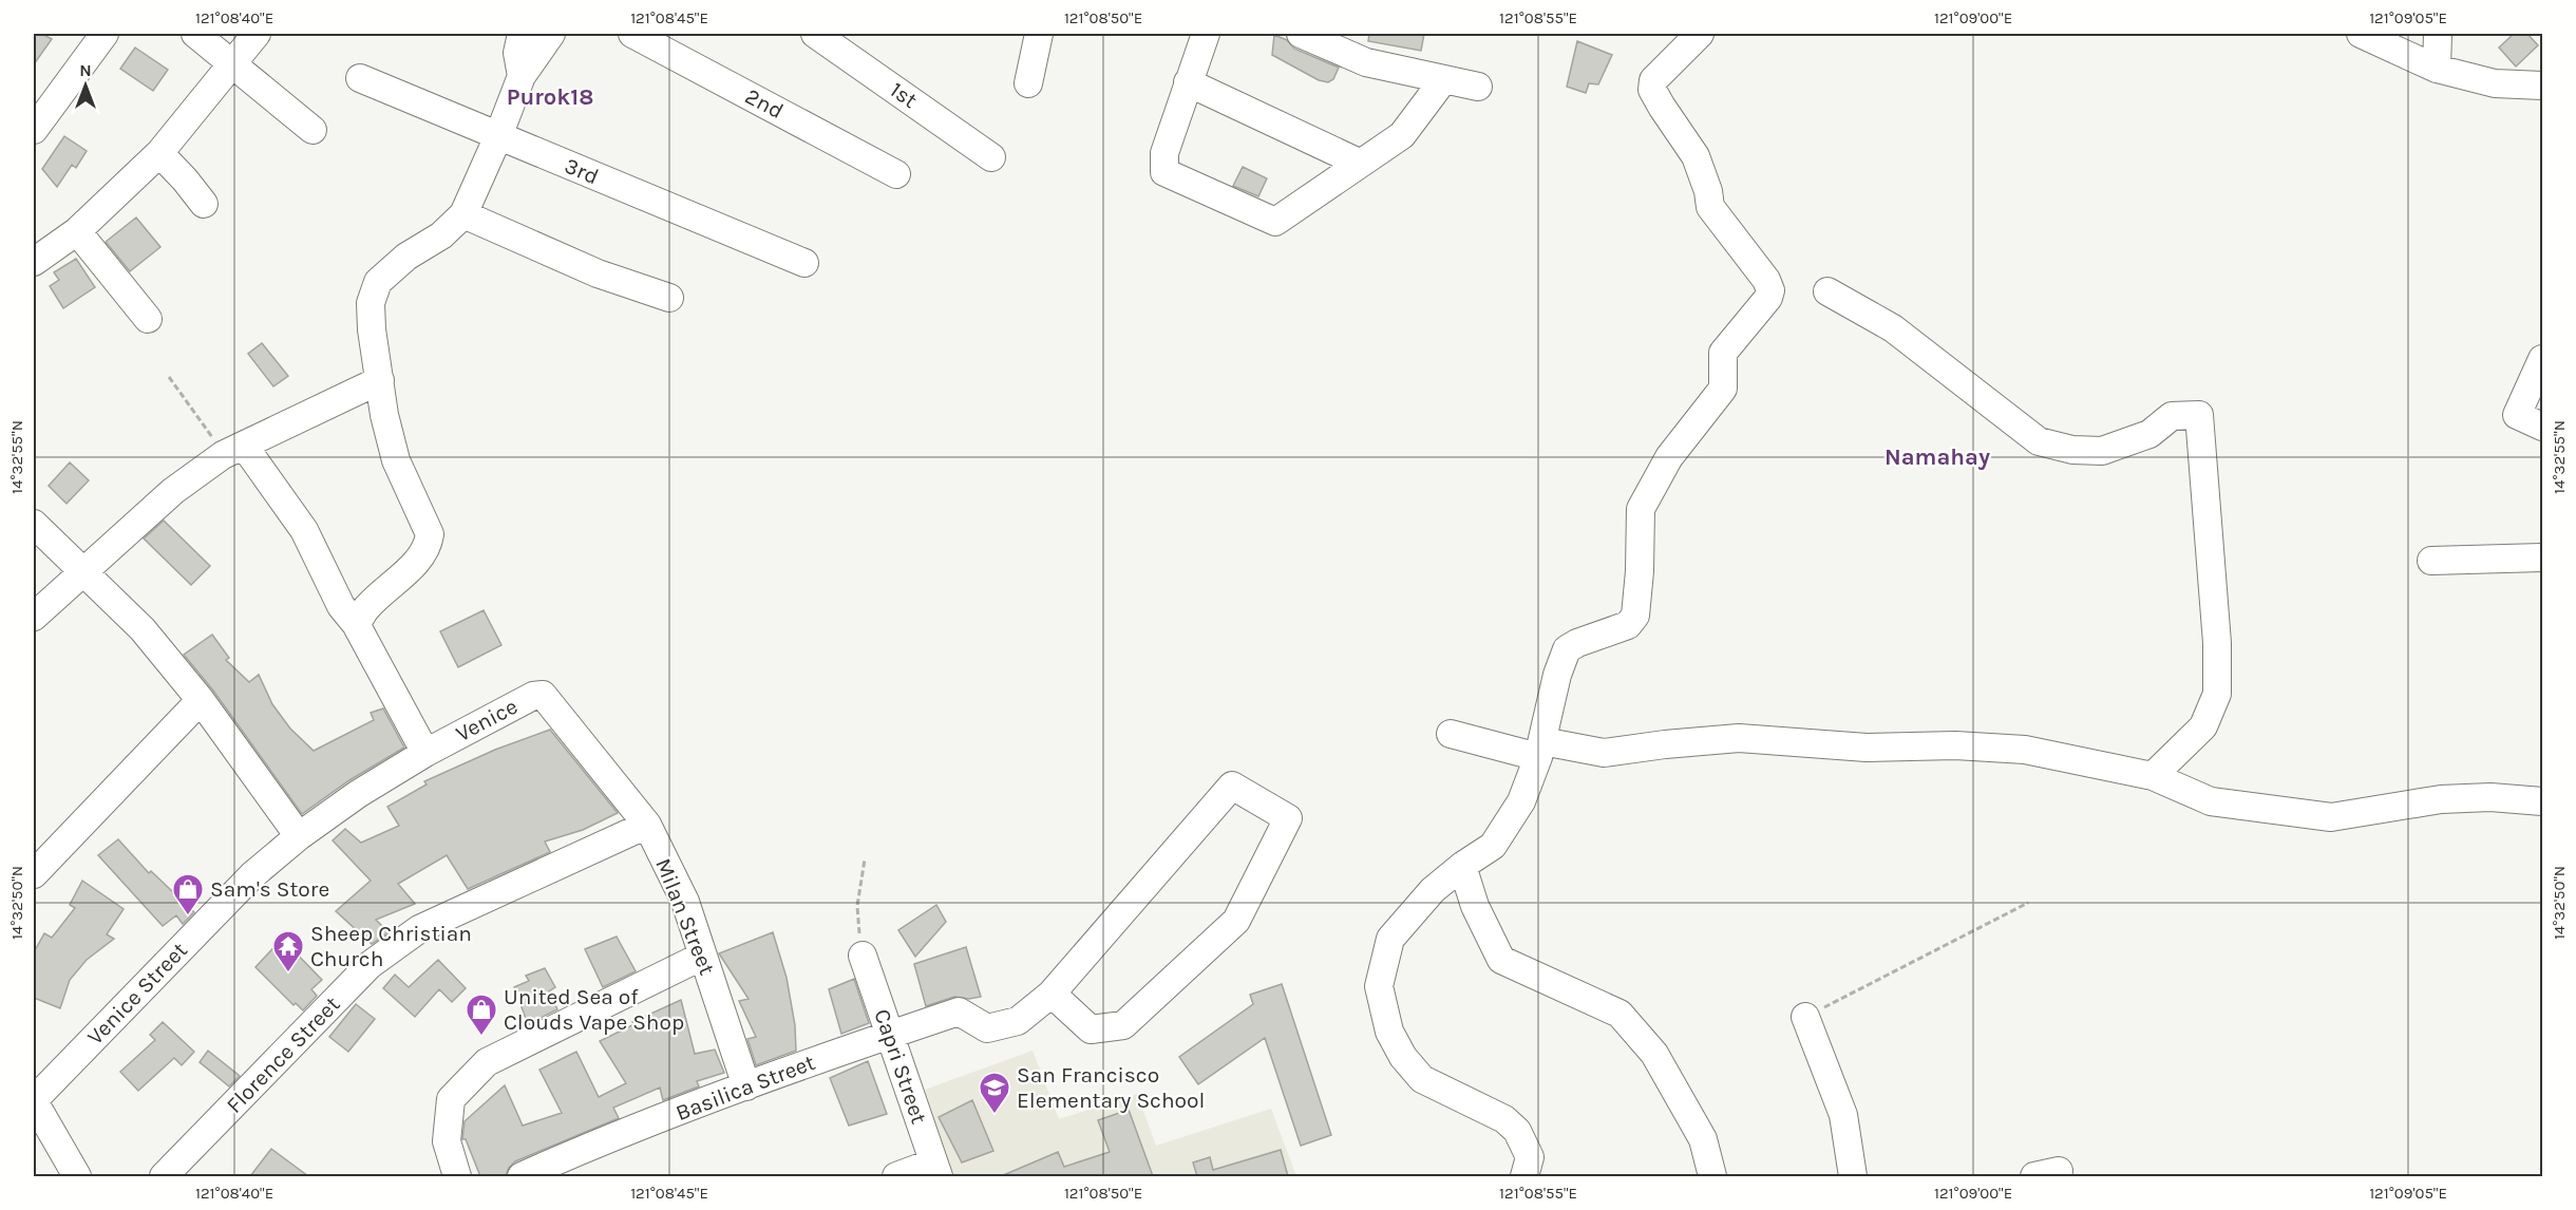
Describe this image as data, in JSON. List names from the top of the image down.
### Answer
{
  "streets": {
    "street": [
      "1st",
      "2nd",
      "3rd",
      "Venice",
      "Milan Street",
      "Venice Street",
      "Florence Street",
      "Capri Street",
      "Basilica Street"
    ]
  },
  "crossings": [
    ["Venice", "Milan Street"],
    ["Venice", "Venice Street"],
    ["Milan Street", "Florence Street"],
    ["Milan Street", "Basilica Street"],
    ["Capri Street", "Basilica Street"]
  ],
  "districts": ["Purok18", "Namahay"],
  "places": {
    "shop": ["Sam's Store", "United Sea of Clouds Vape Shop"],
    "temple": ["Sheep Christian Church"],
    "school or university": ["San Francisco Elementary School"]
  },
  "north": "top",
  "coordinates": [
    "121°08'40\"E",
    "121°08'45\"E",
    "121°08'50\"E",
    "121°08'55\"E",
    "121°09'00\"E",
    "121°09'05\"E",
    "14°32'55\"N",
    "14°32'50\"N"
  ]
}
